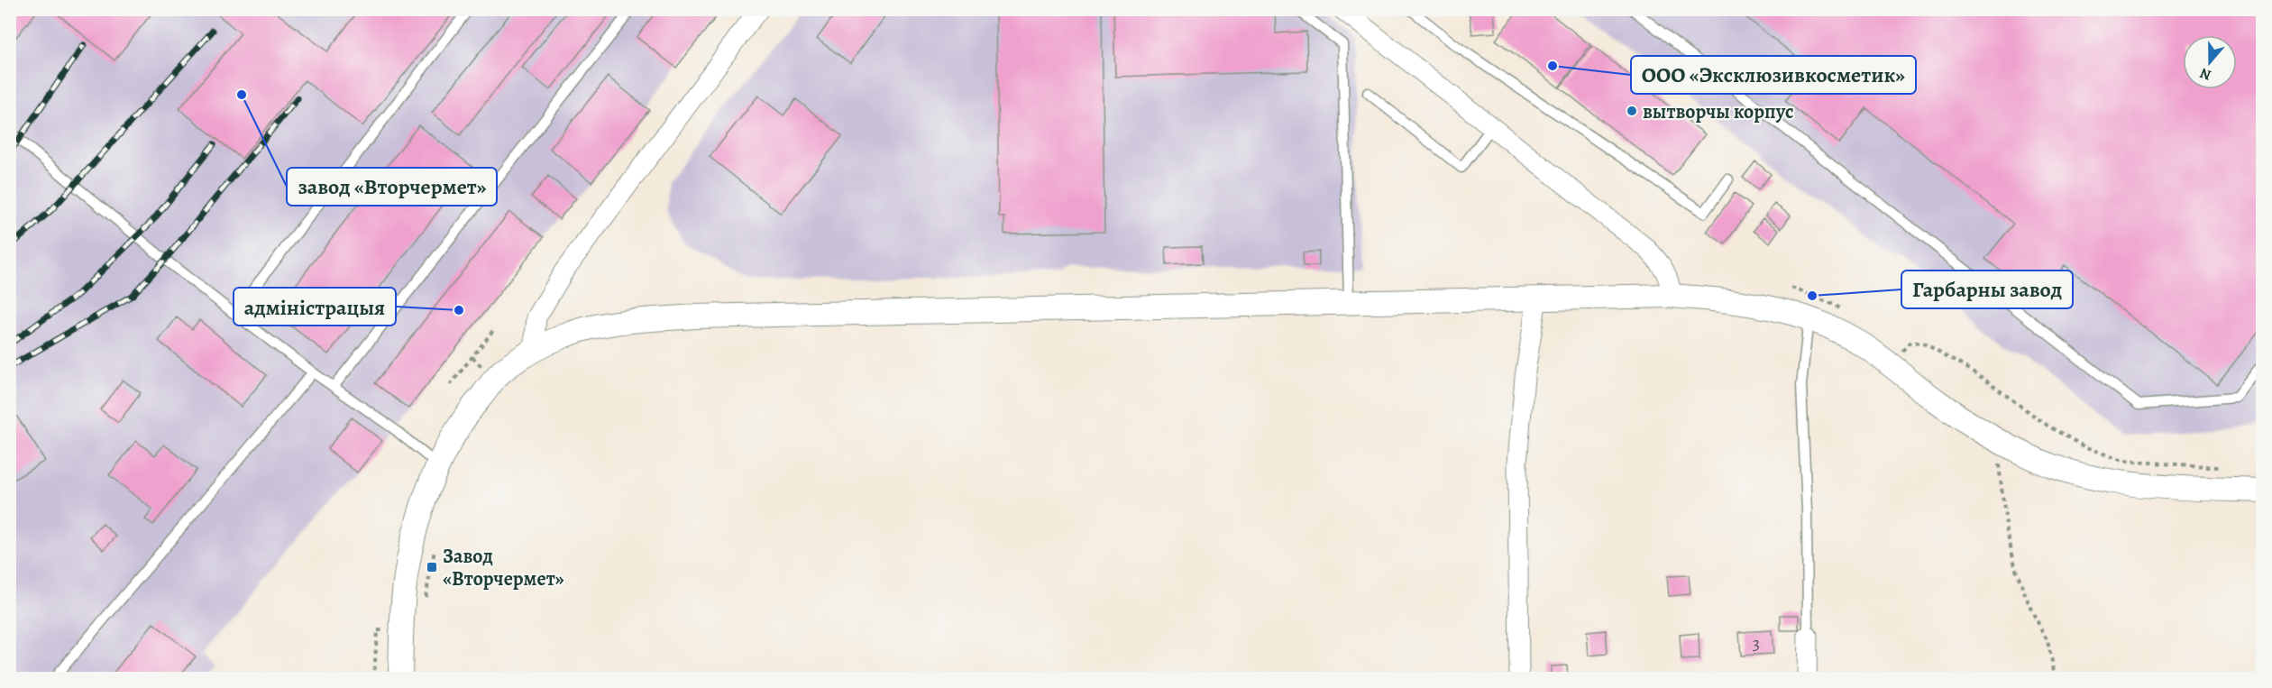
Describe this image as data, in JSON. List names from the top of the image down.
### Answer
{
  "places": {
    "other": [
      "ООО «Эксклюзивкосметик»",
      "завод «Вторчермет»",
      "вытворчы корпус",
      "Гарбарны завод",
      "адміністрацыя"
    ],
    "transit": ["Завод «Вторчермет»"]
  },
  "house_numbers": ["3"],
  "north": "bottom"
}
